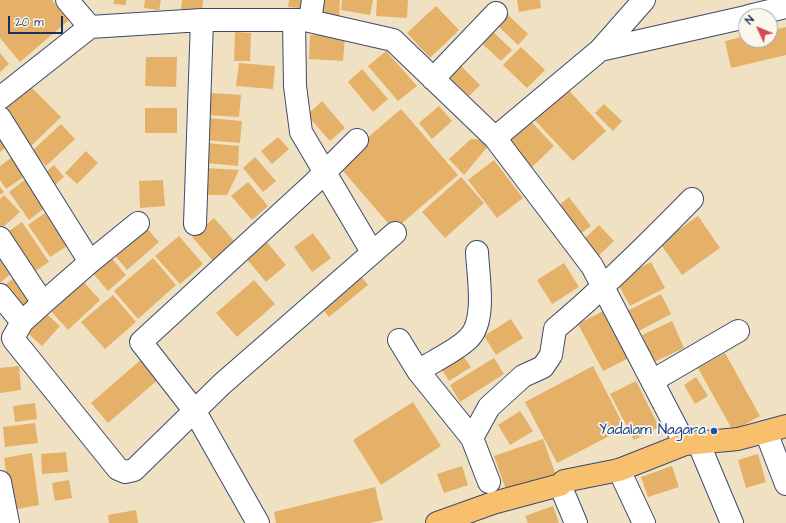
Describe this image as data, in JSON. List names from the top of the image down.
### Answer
{
  "places": ["Yadalam Nagara"],
  "scale_bar": "20 m",
  "north": "top left"
}
